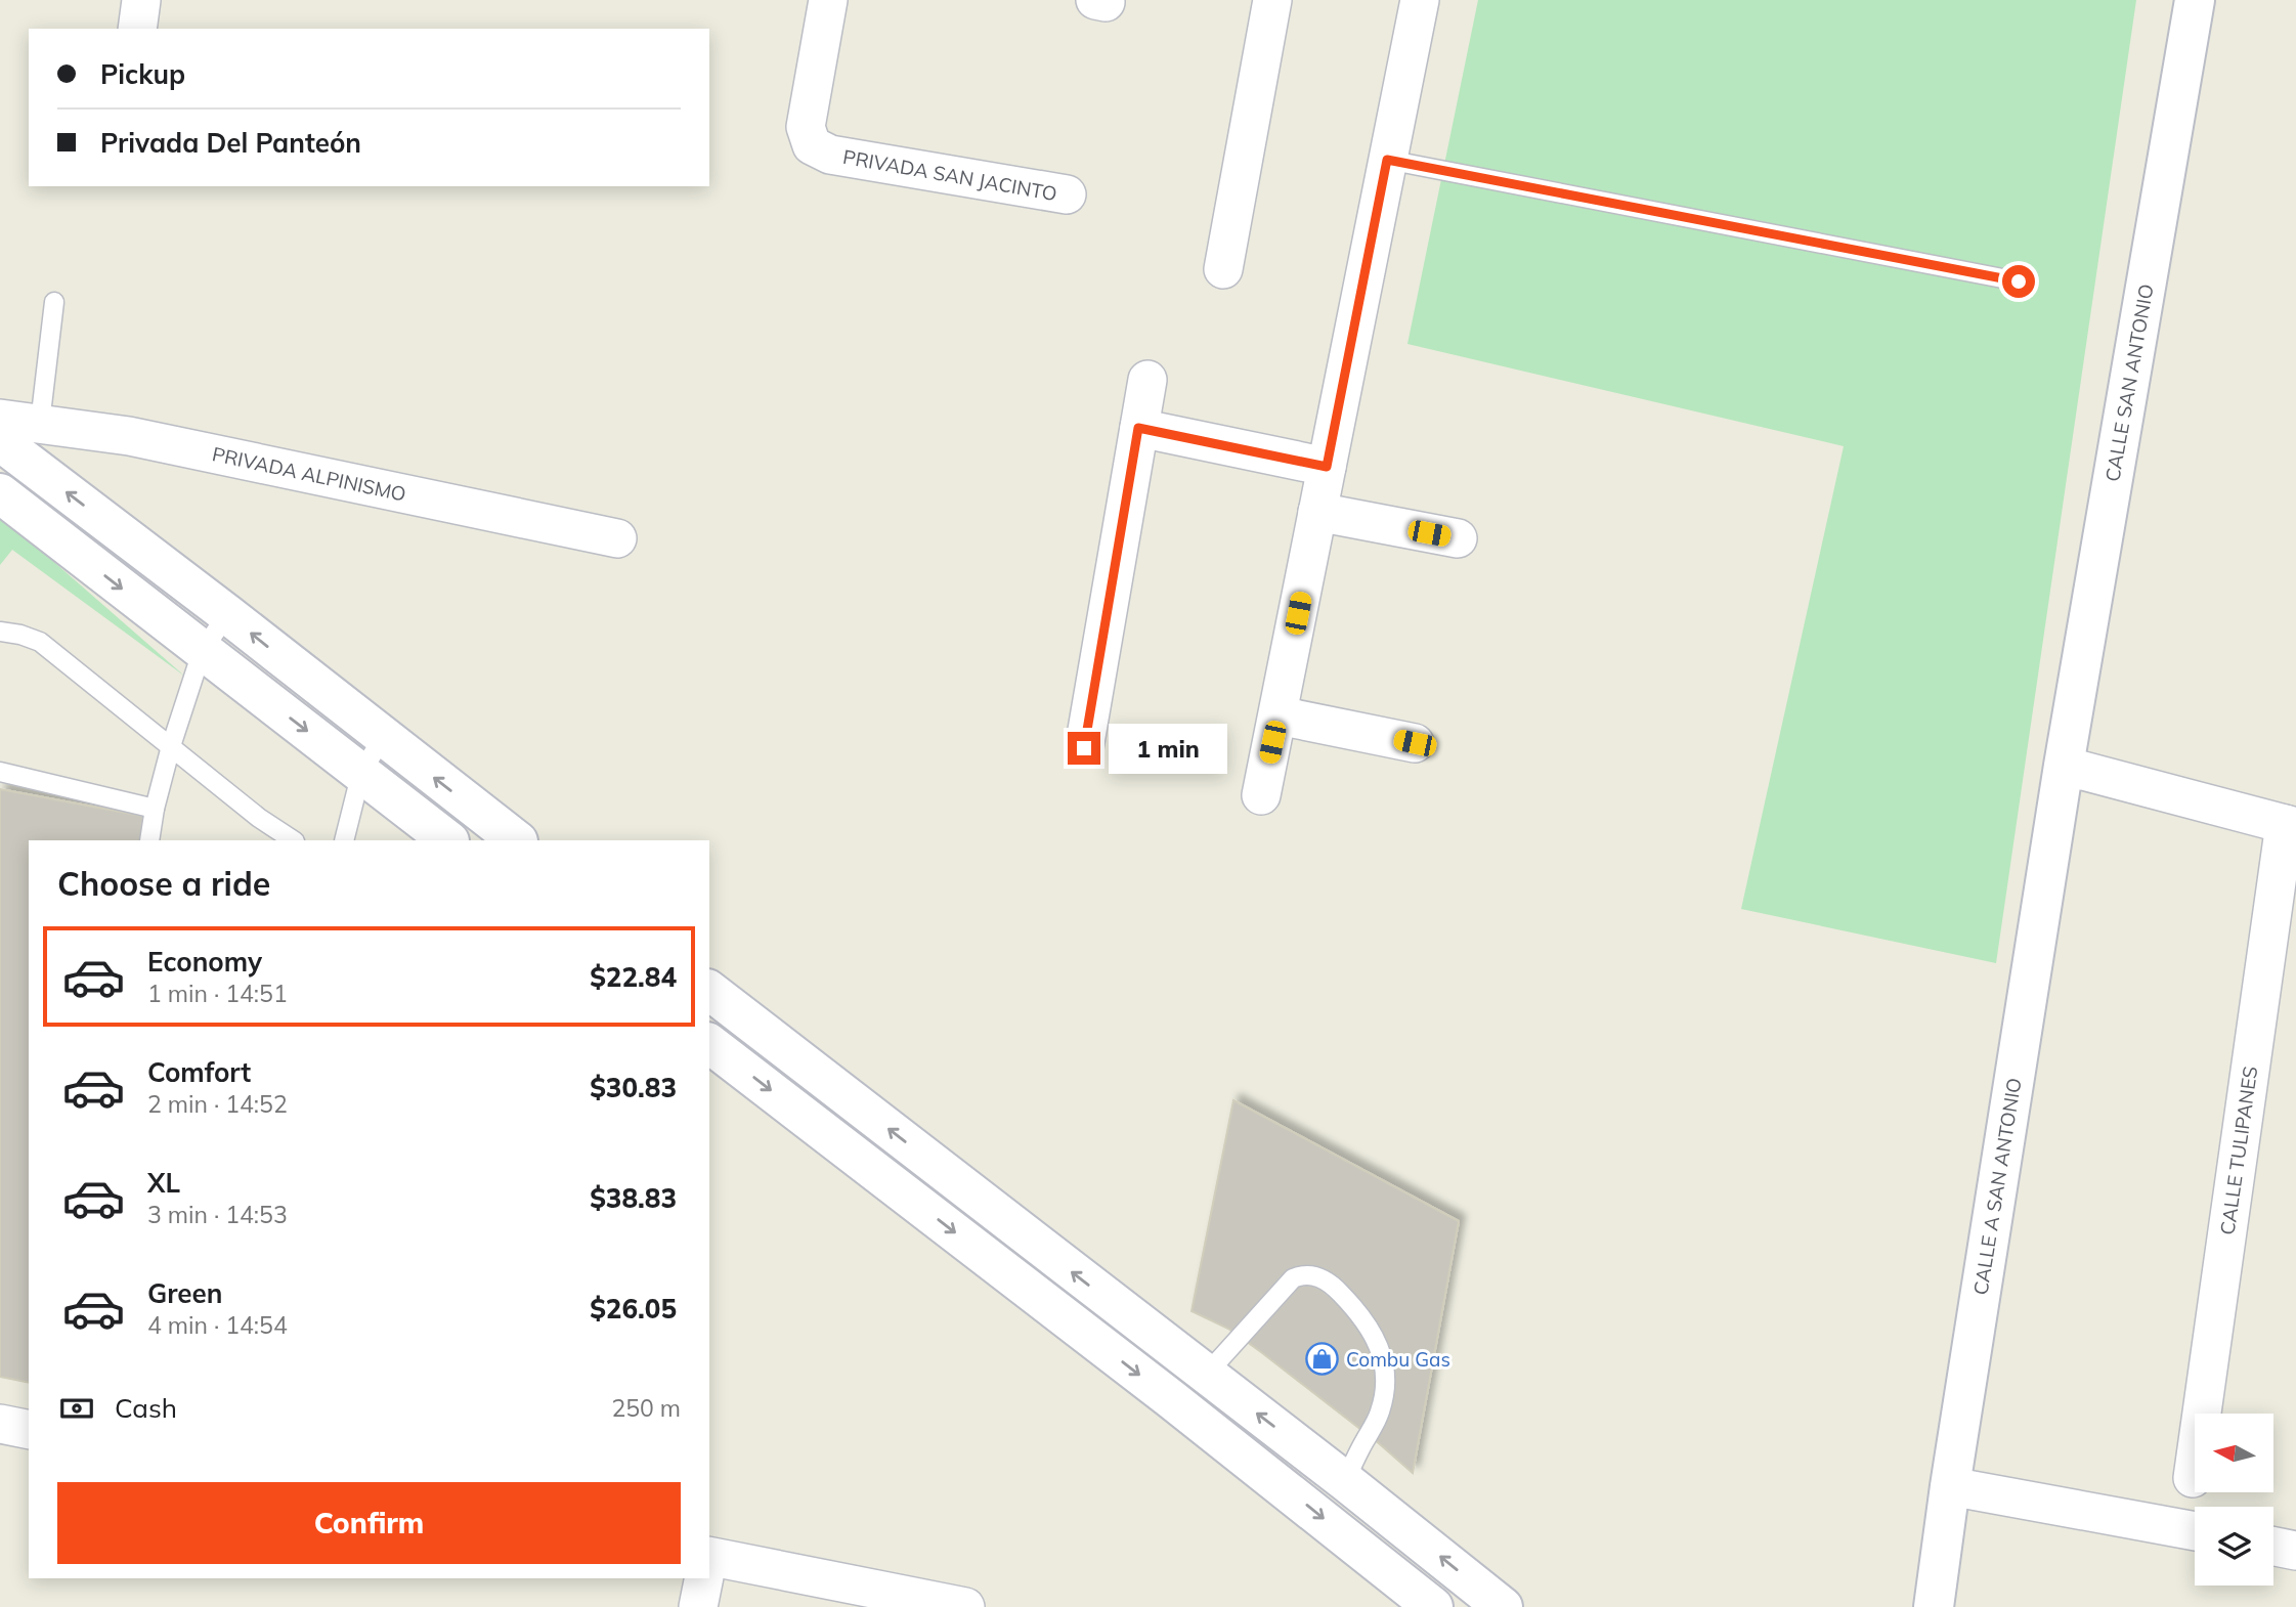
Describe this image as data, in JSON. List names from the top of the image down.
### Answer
{
  "streets": {
    "main road": ["CALLE SAN ANTONIO", "CALLE A SAN ANTONIO"],
    "street": ["PRIVADA SAN JACINTO", "PRIVADA ALPINISMO", "CALLE TULIPANES"]
  },
  "crossings": [
    ["CALLE SAN ANTONIO", "CALLE A SAN ANTONIO"]
  ],
  "places": {
    "shop": ["Combu Gas"]
  },
  "north": "left",
  "page": {
    "banner": ["Pickup", "Privada Del Panteón"],
    "bubble": "1 min",
    "heading": "Choose a ride",
    "list": [
      {
        "name": "Economy",
        "note": "1 min · 14:51",
        "value": "$22.84"
      },
      {
        "name": "Comfort",
        "note": "2 min · 14:52",
        "value": "$30.83"
      },
      {
        "name": "XL",
        "note": "3 min · 14:53",
        "value": "$38.83"
      },
      {
        "name": "Green",
        "note": "4 min · 14:54",
        "value": "$26.05"
      }
    ],
    "pay": ["Cash", "250 m"],
    "buttons": "Confirm"
  }
}
